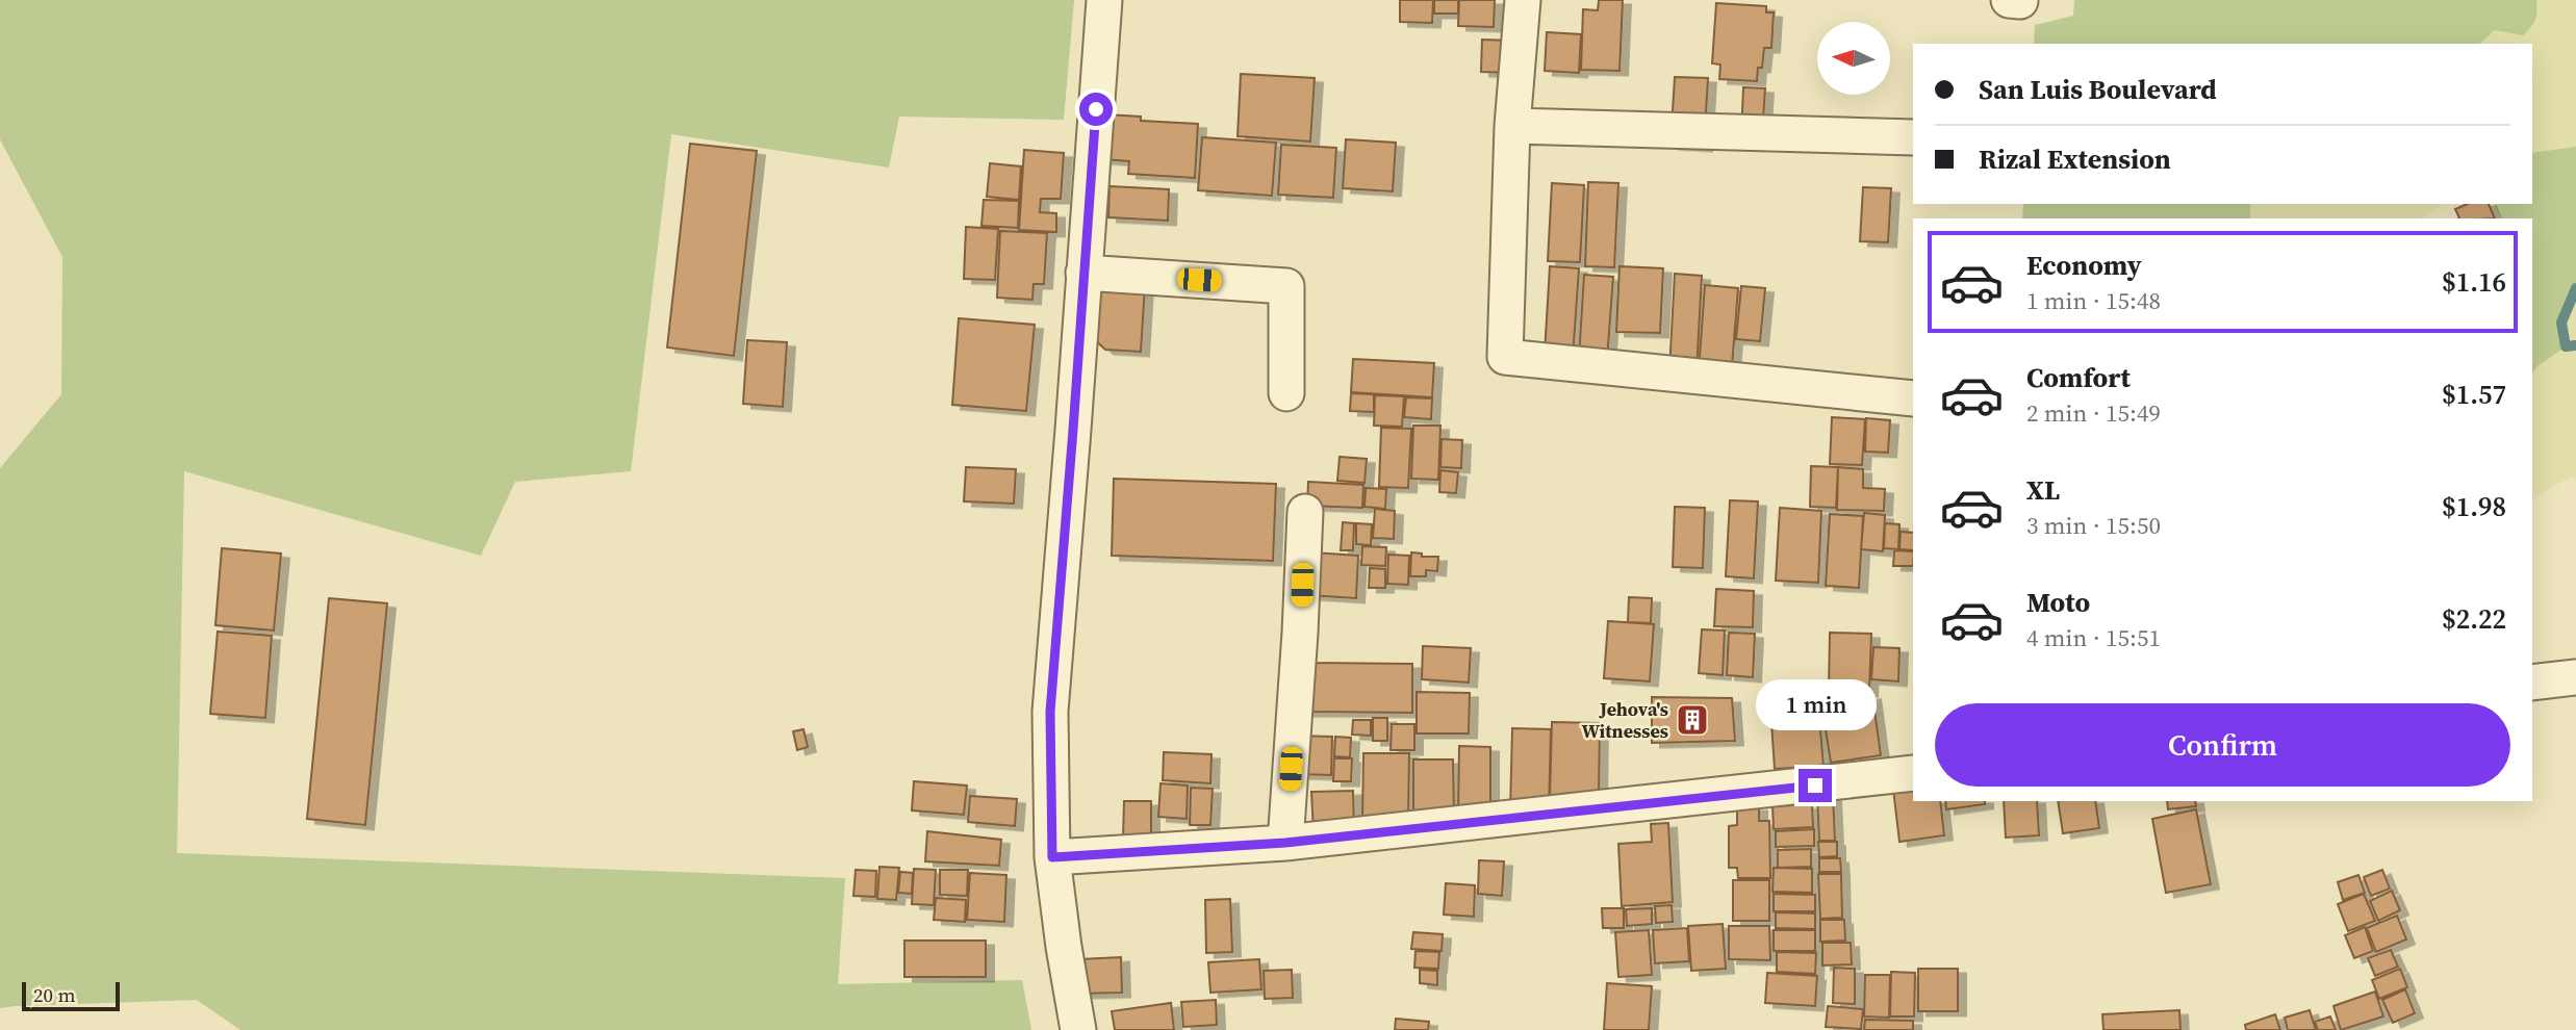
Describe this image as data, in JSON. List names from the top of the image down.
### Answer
{
  "places": {
    "building": ["Jehova's Witnesses"]
  },
  "scale_bar": "20 m",
  "north": "left",
  "page": {
    "banner": ["San Luis Boulevard", "Rizal Extension"],
    "list": [
      {
        "name": "Economy",
        "note": "1 min · 15:48",
        "value": "$1.16"
      },
      {
        "name": "Comfort",
        "note": "2 min · 15:49",
        "value": "$1.57"
      },
      {
        "name": "XL",
        "note": "3 min · 15:50",
        "value": "$1.98"
      },
      {
        "name": "Moto",
        "note": "4 min · 15:51",
        "value": "$2.22"
      }
    ],
    "bubble": "1 min",
    "buttons": "Confirm",
    "scale": "20 m"
  }
}
